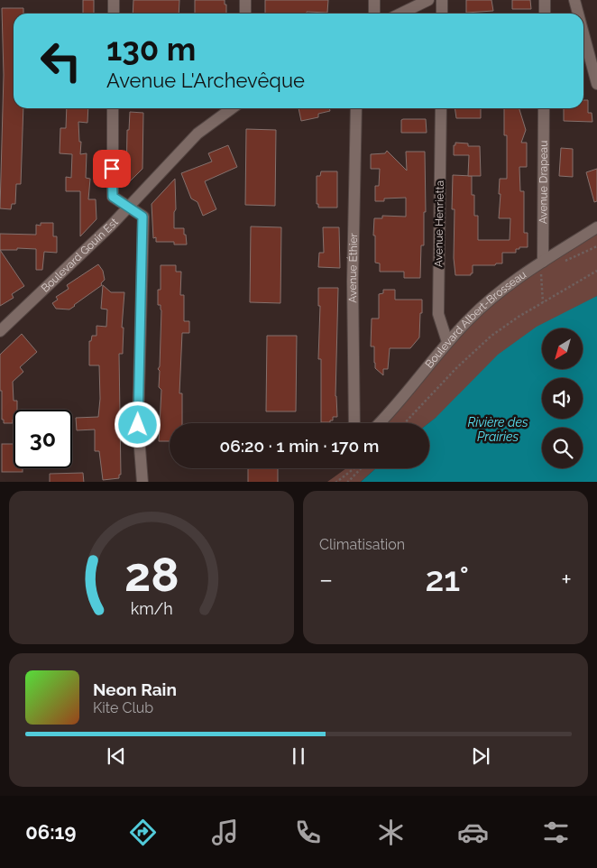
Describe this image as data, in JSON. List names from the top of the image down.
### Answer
{
  "streets": {
    "street": [
      "Avenue Drapeau",
      "Avenue Henrietta",
      "Boulevard Gouin Est",
      "Avenue Éthier",
      "Boulevard Albert-Brosseau"
    ]
  },
  "crossings": [
    ["Avenue Drapeau", "Boulevard Albert-Brosseau"],
    ["Avenue Henrietta", "Boulevard Albert-Brosseau"]
  ],
  "water": ["Rivière des Prairies"],
  "north": "bottom left",
  "page": {
    "turn": ["130 m", "Avenue L'Archevêque"],
    "limit": "30",
    "trip": "06:20 · 1 min · 170 m",
    "tile": "Climatisation",
    "heat": ["−", "21°", "+"],
    "song": ["Neon Rain", "Kite Club"],
    "tabs": "06:19",
    "gauge": ["28", "km/h"]
  }
}
